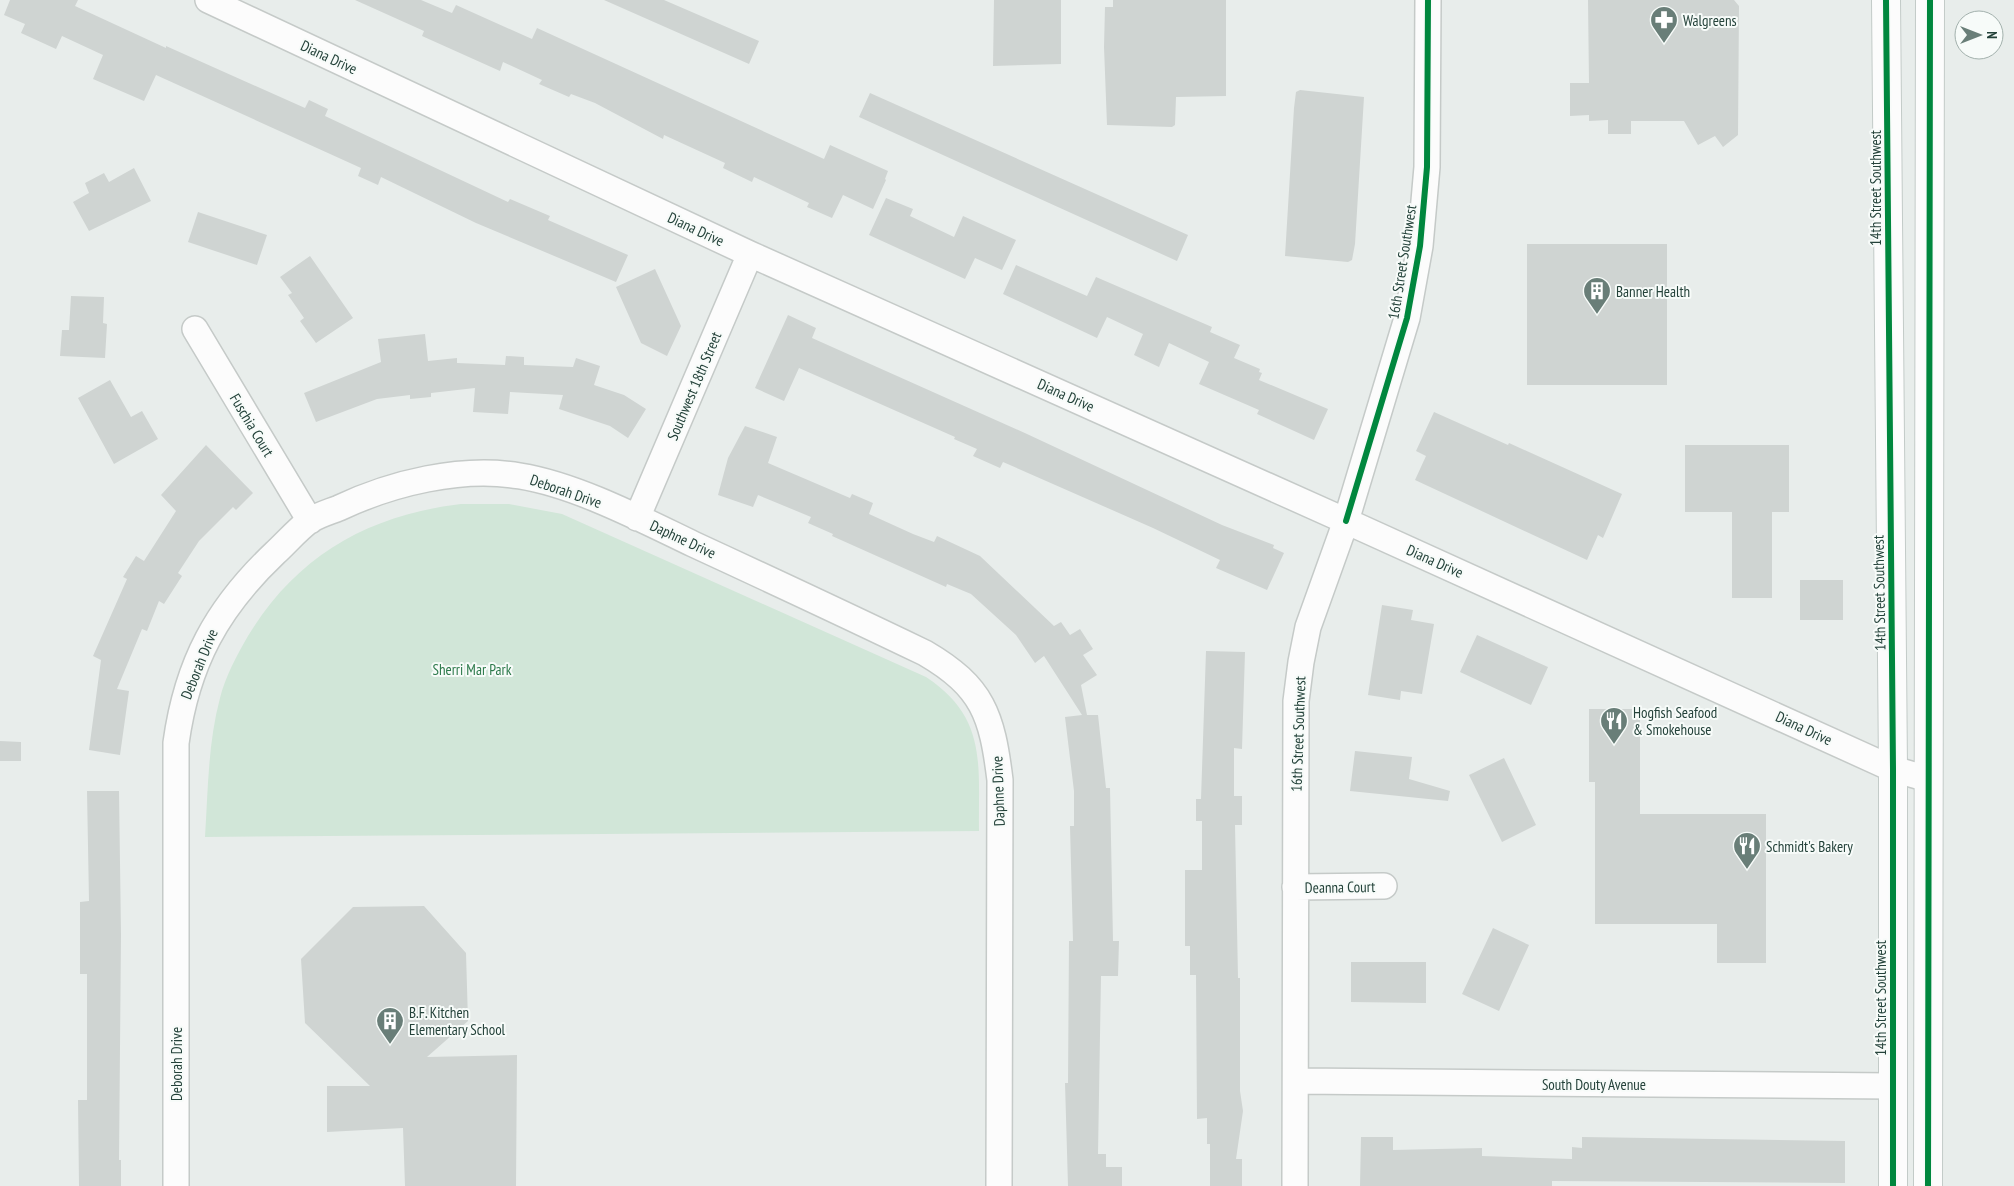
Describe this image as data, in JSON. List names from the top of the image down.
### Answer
{
  "streets": {
    "main road": ["14th Street Southwest"],
    "street": [
      "Diana Drive",
      "16th Street Southwest",
      "Southwest 18th Street",
      "Fuschia Court",
      "Deborah Drive",
      "Daphne Drive",
      "Deanna Court",
      "South Douty Avenue"
    ]
  },
  "crossings": [
    ["Diana Drive", "14th Street Southwest"],
    ["Diana Drive", "16th Street Southwest"],
    ["Diana Drive", "Southwest 18th Street"],
    ["14th Street Southwest", "South Douty Avenue"],
    ["16th Street Southwest", "Deanna Court"],
    ["16th Street Southwest", "South Douty Avenue"],
    ["Southwest 18th Street", "Deborah Drive"],
    ["Southwest 18th Street", "Daphne Drive"],
    ["Fuschia Court", "Deborah Drive"],
    ["Deborah Drive", "Daphne Drive"]
  ],
  "parks": ["Sherri Mar Park"],
  "places": {
    "pharmacy": ["Walgreens"],
    "building": ["Banner Health", "B.F. Kitchen Elementary School"],
    "restaurant": ["Hogfish Seafood & Smokehouse", "Schmidt's Bakery"]
  },
  "north": "right"
}
